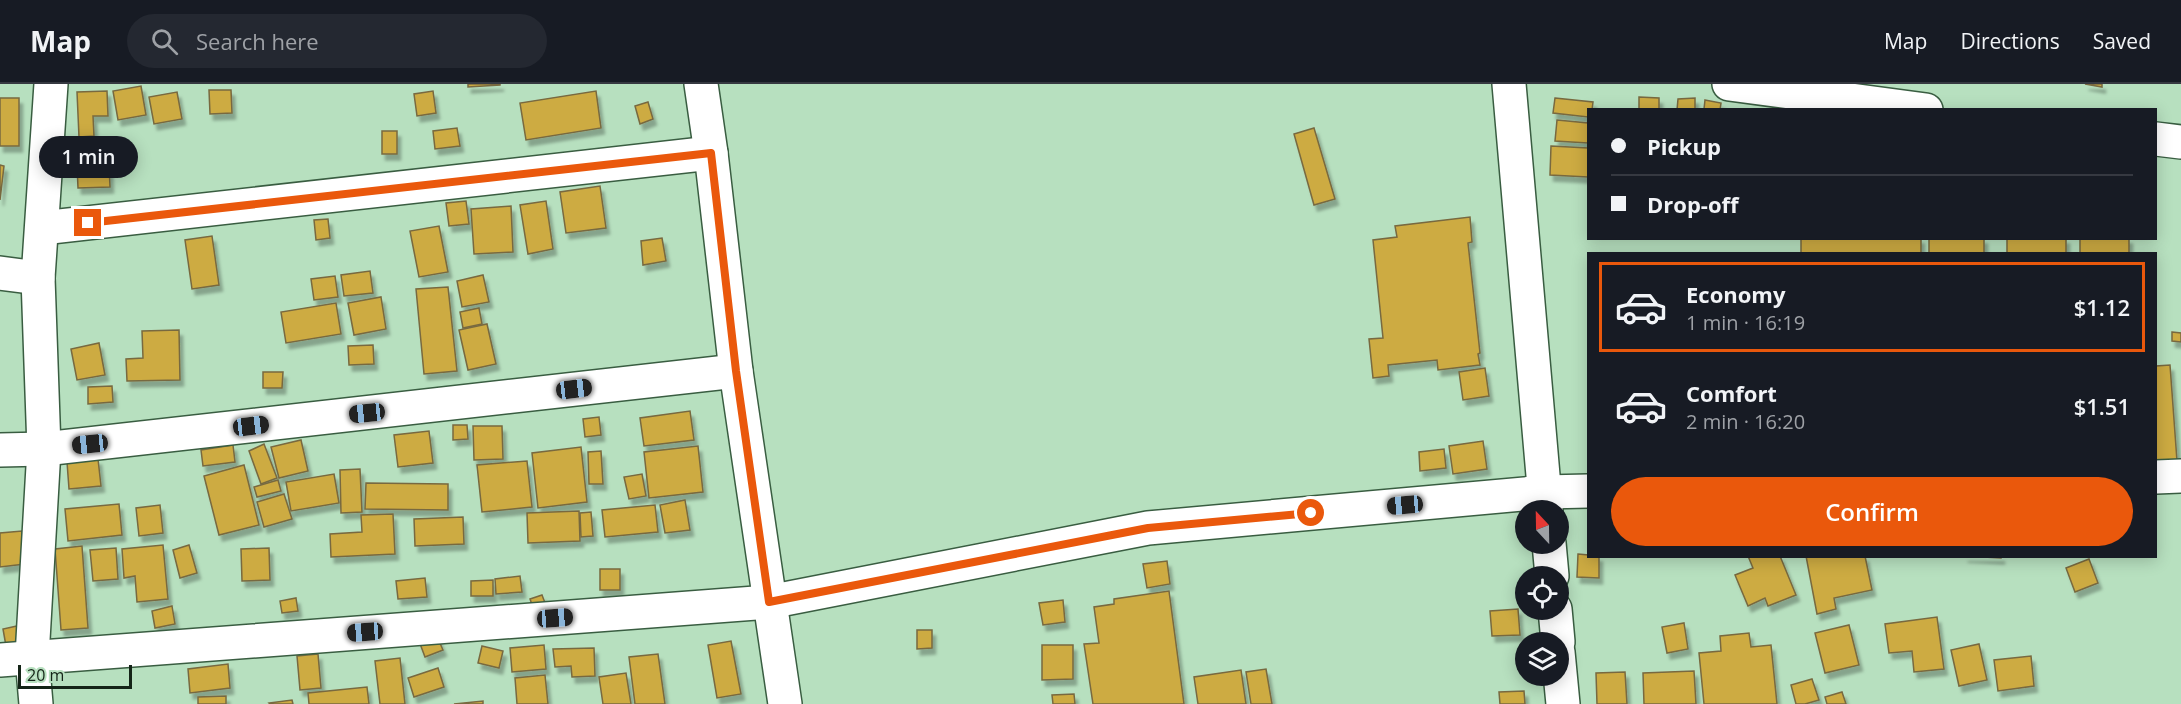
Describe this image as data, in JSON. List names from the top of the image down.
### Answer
{
  "scale_bar": "20 m",
  "north": "top",
  "page": {
    "header": "Map",
    "search": "Search here",
    "nav": ["Map", "Directions", "Saved"],
    "banner": ["Pickup", "Drop-off"],
    "bubble": "1 min",
    "list": [
      {
        "name": "Economy",
        "note": "1 min · 16:19",
        "value": "$1.12"
      },
      {
        "name": "Comfort",
        "note": "2 min · 16:20",
        "value": "$1.51"
      }
    ],
    "buttons": "Confirm",
    "scale": "20 m"
  }
}
